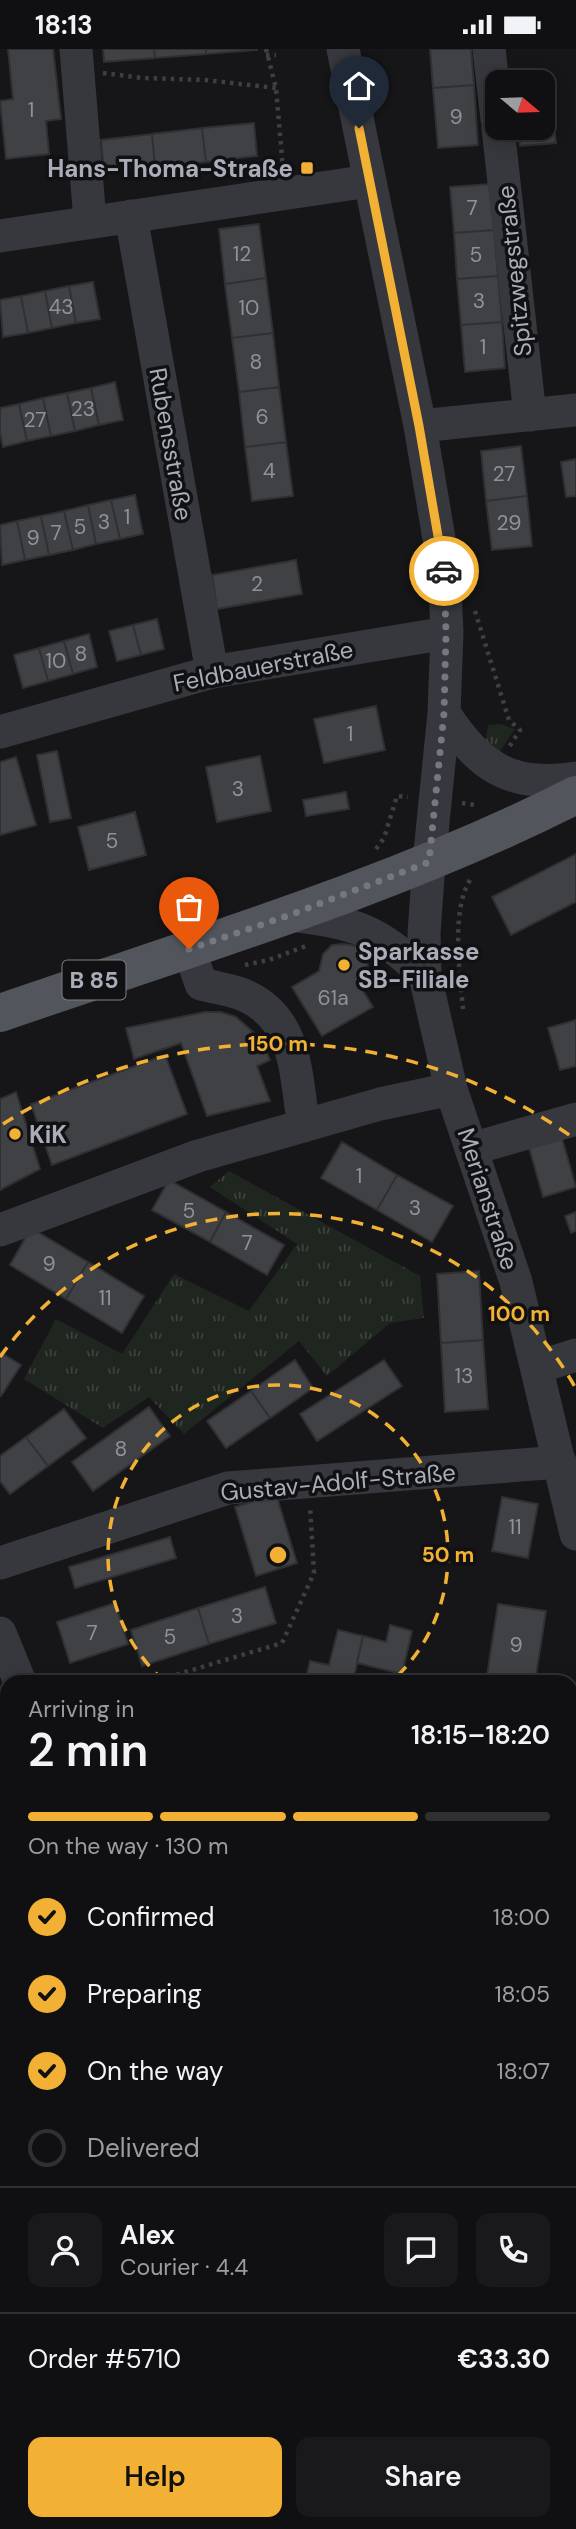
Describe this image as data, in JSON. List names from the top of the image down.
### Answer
{
  "streets": {
    "main road": ["B 85"],
    "street": [
      "Spitzwegstraße",
      "Rubensstraße",
      "Feldbauerstraße",
      "Merianstraße",
      "Gustav-Adolf-Straße"
    ]
  },
  "crossings": [
    ["Rubensstraße", "Feldbauerstraße"],
    ["Feldbauerstraße", "Merianstraße"],
    ["B 85", "Merianstraße"],
    ["Merianstraße", "Gustav-Adolf-Straße"]
  ],
  "places": {
    "transit": ["Hans-Thoma-Straße"],
    "other": ["Sparkasse SB-Filiale", "KiK"]
  },
  "house_numbers": [
    "1",
    "9",
    "7",
    "12",
    "5",
    "3",
    "43",
    "10",
    "1",
    "8",
    "23",
    "6",
    "27",
    "4",
    "27",
    "1",
    "3",
    "29",
    "5",
    "7",
    "9",
    "2",
    "8",
    "10",
    "1",
    "3",
    "5",
    "61a",
    "1",
    "3",
    "5",
    "7",
    "9",
    "11",
    "13",
    "8",
    "11",
    "3",
    "7",
    "5",
    "9"
  ],
  "north": "right",
  "page": {
    "status": "18:13",
    "heading": ["2 min", "Arriving in", "18:15–18:20"],
    "panel": [
      "Alex",
      "Courier · 4.4",
      "Order #5710",
      "€33.30"
    ],
    "bar": "On the way · 130 m",
    "list": [
      ["Confirmed", "18:00"],
      ["Preparing", "18:05"],
      ["On the way", "18:07"],
      "Delivered"
    ],
    "buttons": ["Help", "Share"]
  },
  "rings": ["150 m", "100 m", "50 m"]
}
